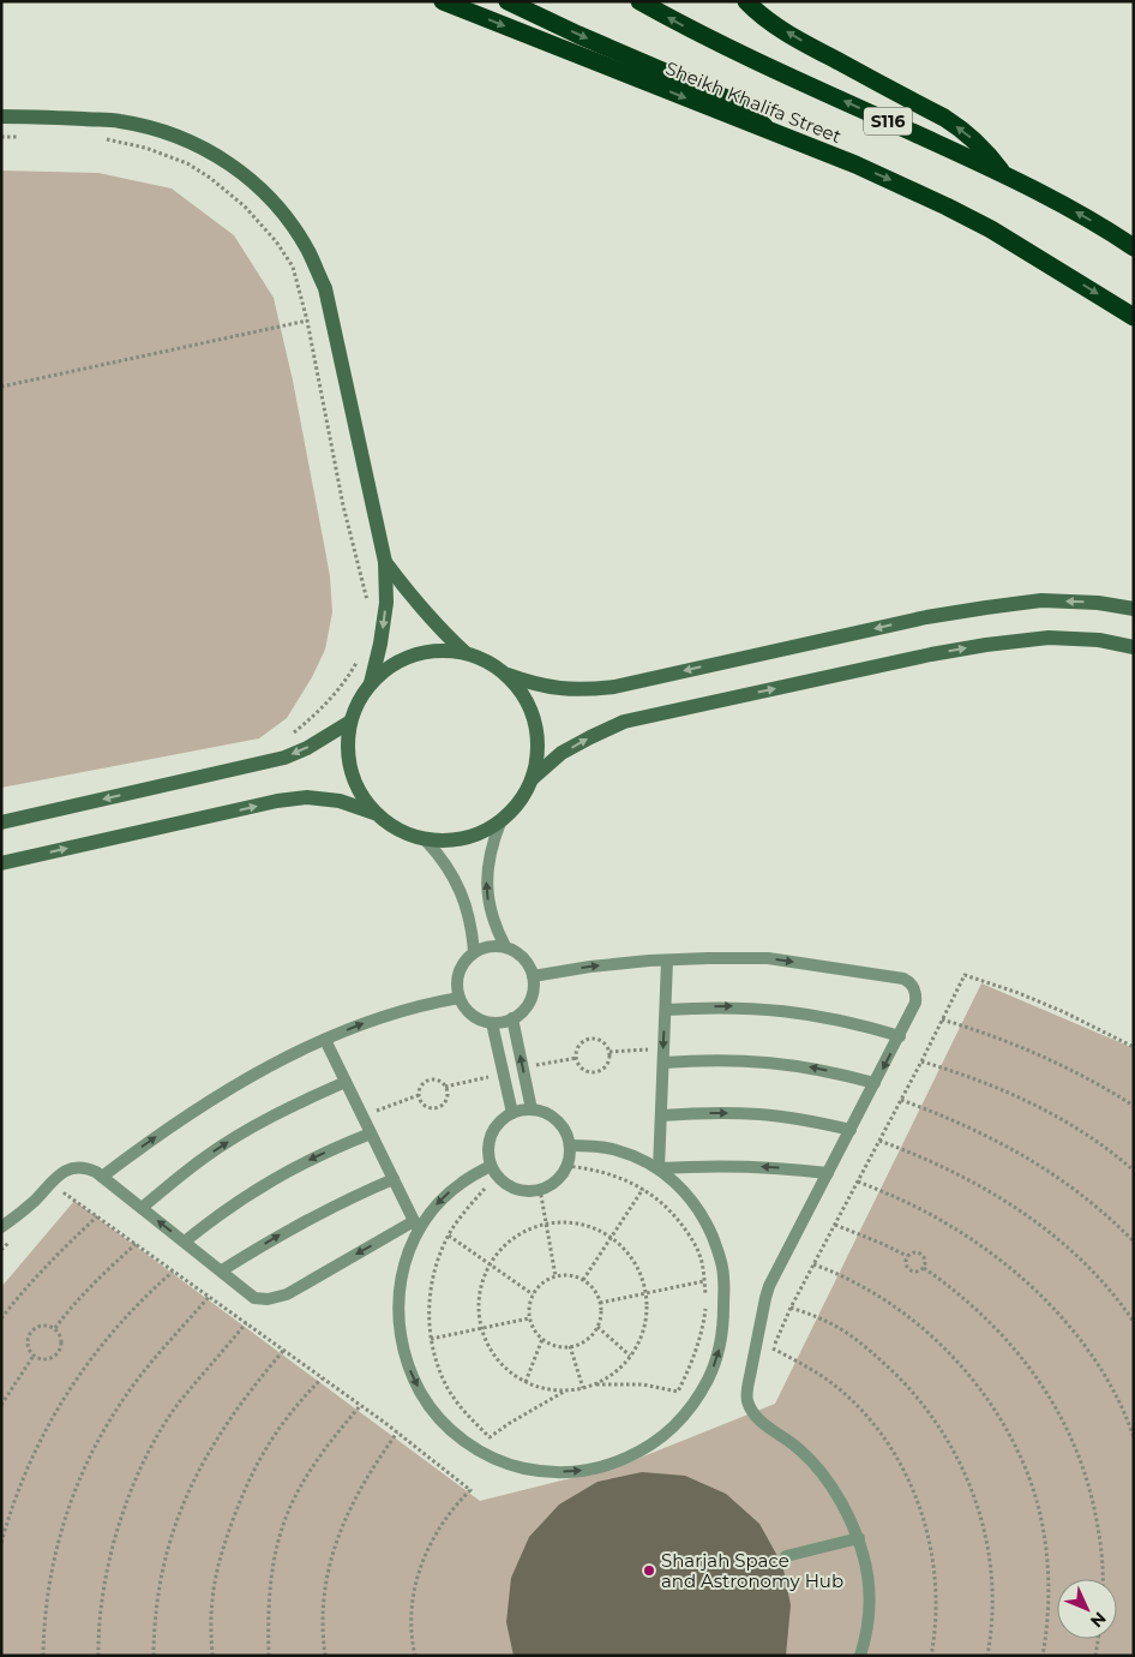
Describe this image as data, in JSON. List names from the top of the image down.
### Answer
{
  "streets": {
    "highway": ["Sheikh Khalifa Street", "S116"]
  },
  "places": ["Sharjah Space and Astronomy Hub"],
  "north": "bottom right"
}
